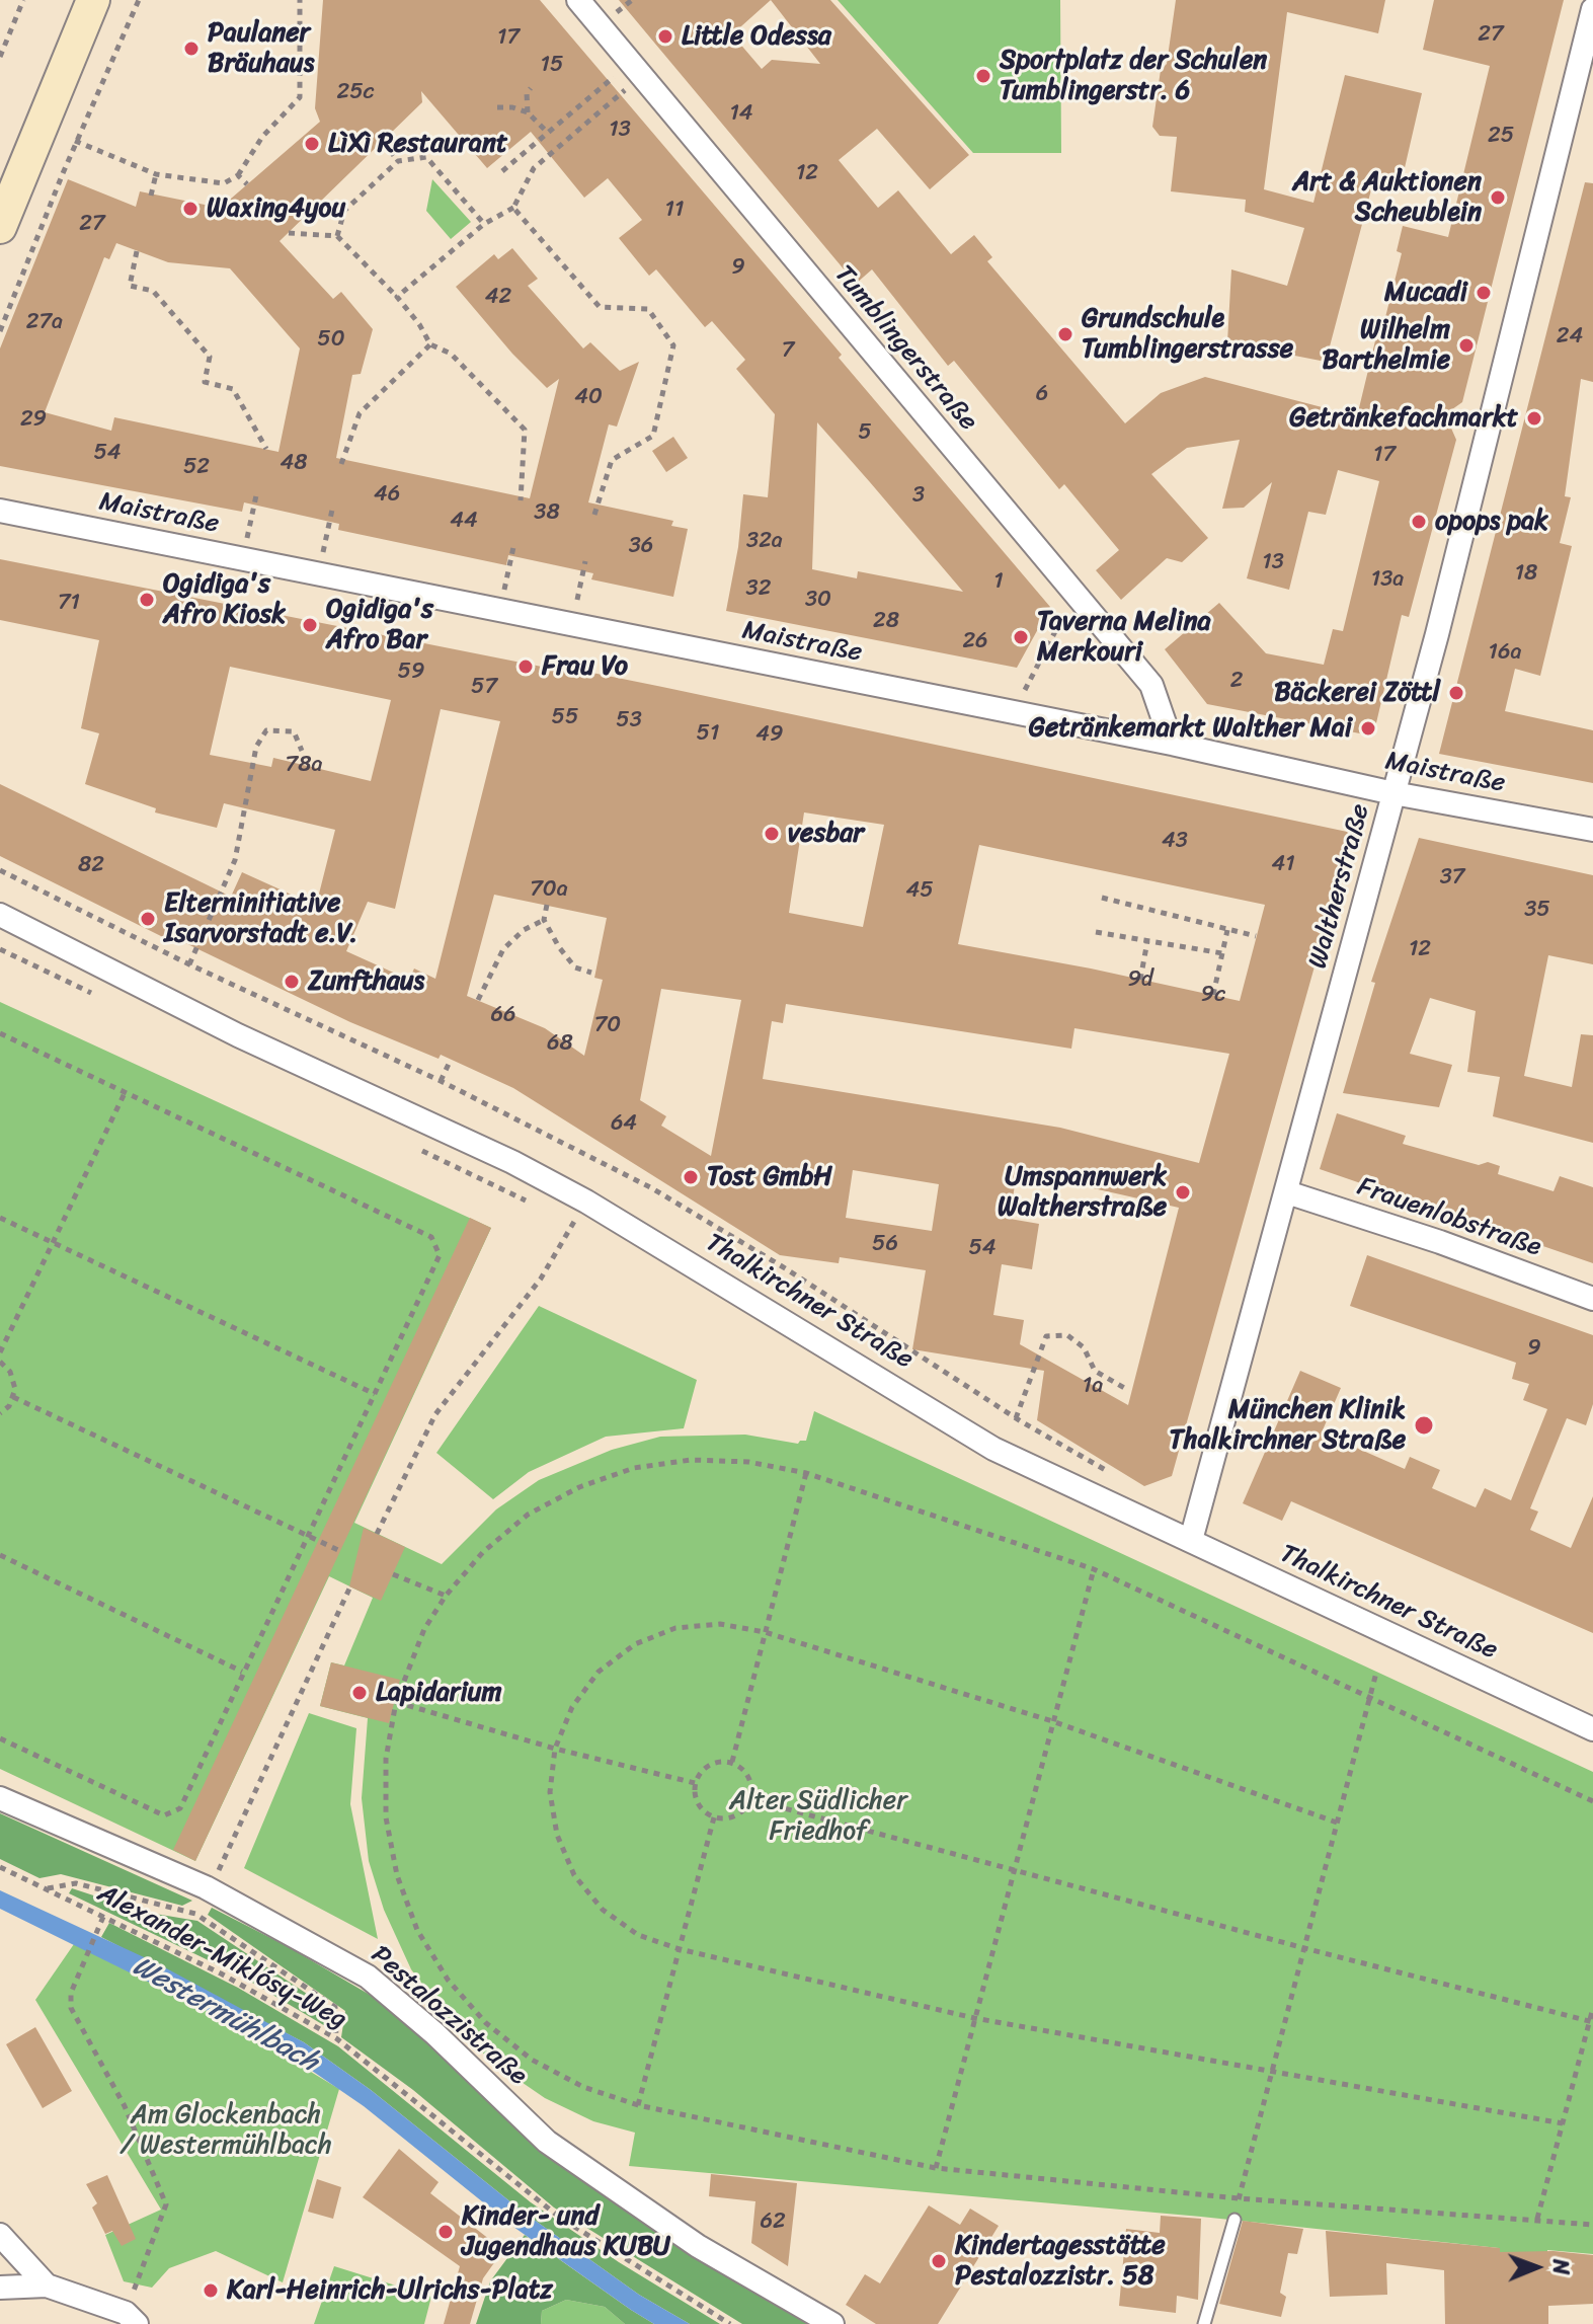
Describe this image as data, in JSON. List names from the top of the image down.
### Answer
{
  "streets": {
    "street": [
      "Tumblingerstraße",
      "Maistraße",
      "Waltherstraße",
      "Frauenlobstraße",
      "Thalkirchner Straße",
      "Pestalozzistraße"
    ],
    "path": ["Alexander-Miklósy-Weg"]
  },
  "crossings": [
    ["Tumblingerstraße", "Maistraße"],
    ["Maistraße", "Waltherstraße"],
    ["Waltherstraße", "Frauenlobstraße"],
    ["Waltherstraße", "Thalkirchner Straße"]
  ],
  "water": ["Westermühlbach"],
  "parks": ["Alter Südlicher Friedhof", "Am Glockenbach / Westermühlbach"],
  "places": [
    "Little Odessa",
    "Paulaner Bräuhaus",
    "Sportplatz der Schulen Tumblingerstr. 6",
    "LìXì Restaurant",
    "Art & Auktionen Scheublein",
    "Waxing4you",
    "Mucadi",
    "Grundschule Tumblingerstrasse",
    "Wilhelm Barthelmie",
    "Getränkefachmarkt",
    "opops pak",
    "Ogidiga's Afro Kiosk",
    "Ogidiga's Afro Bar",
    "Taverna Melina Merkouri",
    "Frau Vo",
    "Bäckerei Zöttl",
    "Getränkemarkt Walther Mai",
    "vesbar",
    "Elterninitiative Isarvorstadt e.V.",
    "Zunfthaus",
    "Tost GmbH",
    "Umspannwerk Waltherstraße",
    "München Klinik Thalkirchner Straße",
    "Lapidarium",
    "Kinder- und Jugendhaus KUBU",
    "Kindertagesstätte Pestalozzistr. 58",
    "Karl-Heinrich-Ulrichs-Platz"
  ],
  "house_numbers": [
    "27",
    "17",
    "15",
    "25c",
    "14",
    "13",
    "25",
    "12",
    "11",
    "27",
    "9",
    "42",
    "27a",
    "24",
    "50",
    "7",
    "6",
    "40",
    "29",
    "5",
    "54",
    "17",
    "48",
    "52",
    "46",
    "3",
    "38",
    "44",
    "32a",
    "36",
    "13",
    "18",
    "13a",
    "1",
    "32",
    "30",
    "71",
    "28",
    "26",
    "16a",
    "59",
    "2",
    "57",
    "55",
    "53",
    "51",
    "49",
    "78a",
    "43",
    "41",
    "82",
    "37",
    "70a",
    "45",
    "35",
    "12",
    "9d",
    "9c",
    "66",
    "70",
    "68",
    "64",
    "56",
    "54",
    "9",
    "1a",
    "62"
  ],
  "north": "right"
}
